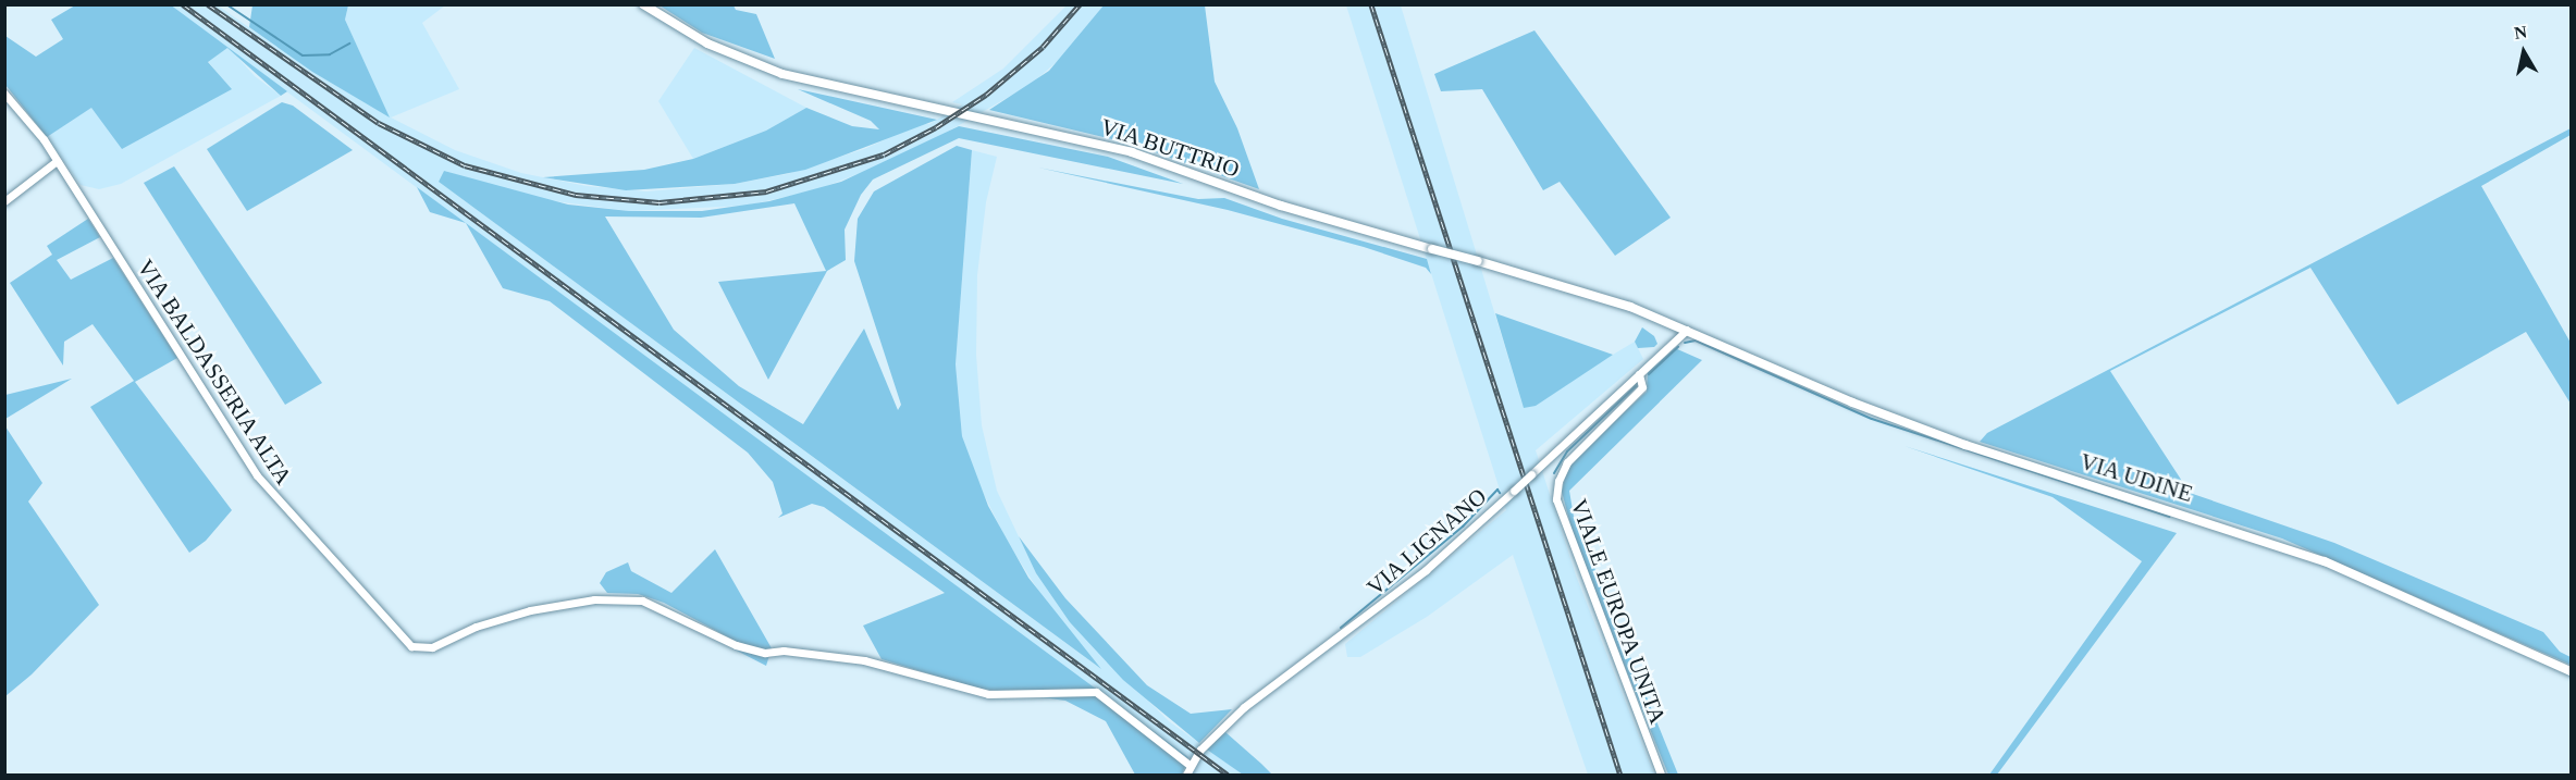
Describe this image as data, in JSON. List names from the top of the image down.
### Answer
{
  "streets": {
    "street": [
      "VIA BUTTRIO",
      "VIA BALDASSERIA ALTA",
      "VIA UDINE",
      "VIA LIGNANO",
      "VIALE EUROPA UNITA"
    ]
  },
  "crossings": [
    ["VIA BUTTRIO", "VIA UDINE"],
    ["VIA BUTTRIO", "VIA LIGNANO"],
    ["VIA BALDASSERIA ALTA", "VIA LIGNANO"],
    ["VIA UDINE", "VIA LIGNANO"],
    ["VIA LIGNANO", "VIALE EUROPA UNITA"]
  ],
  "north": "top"
}
